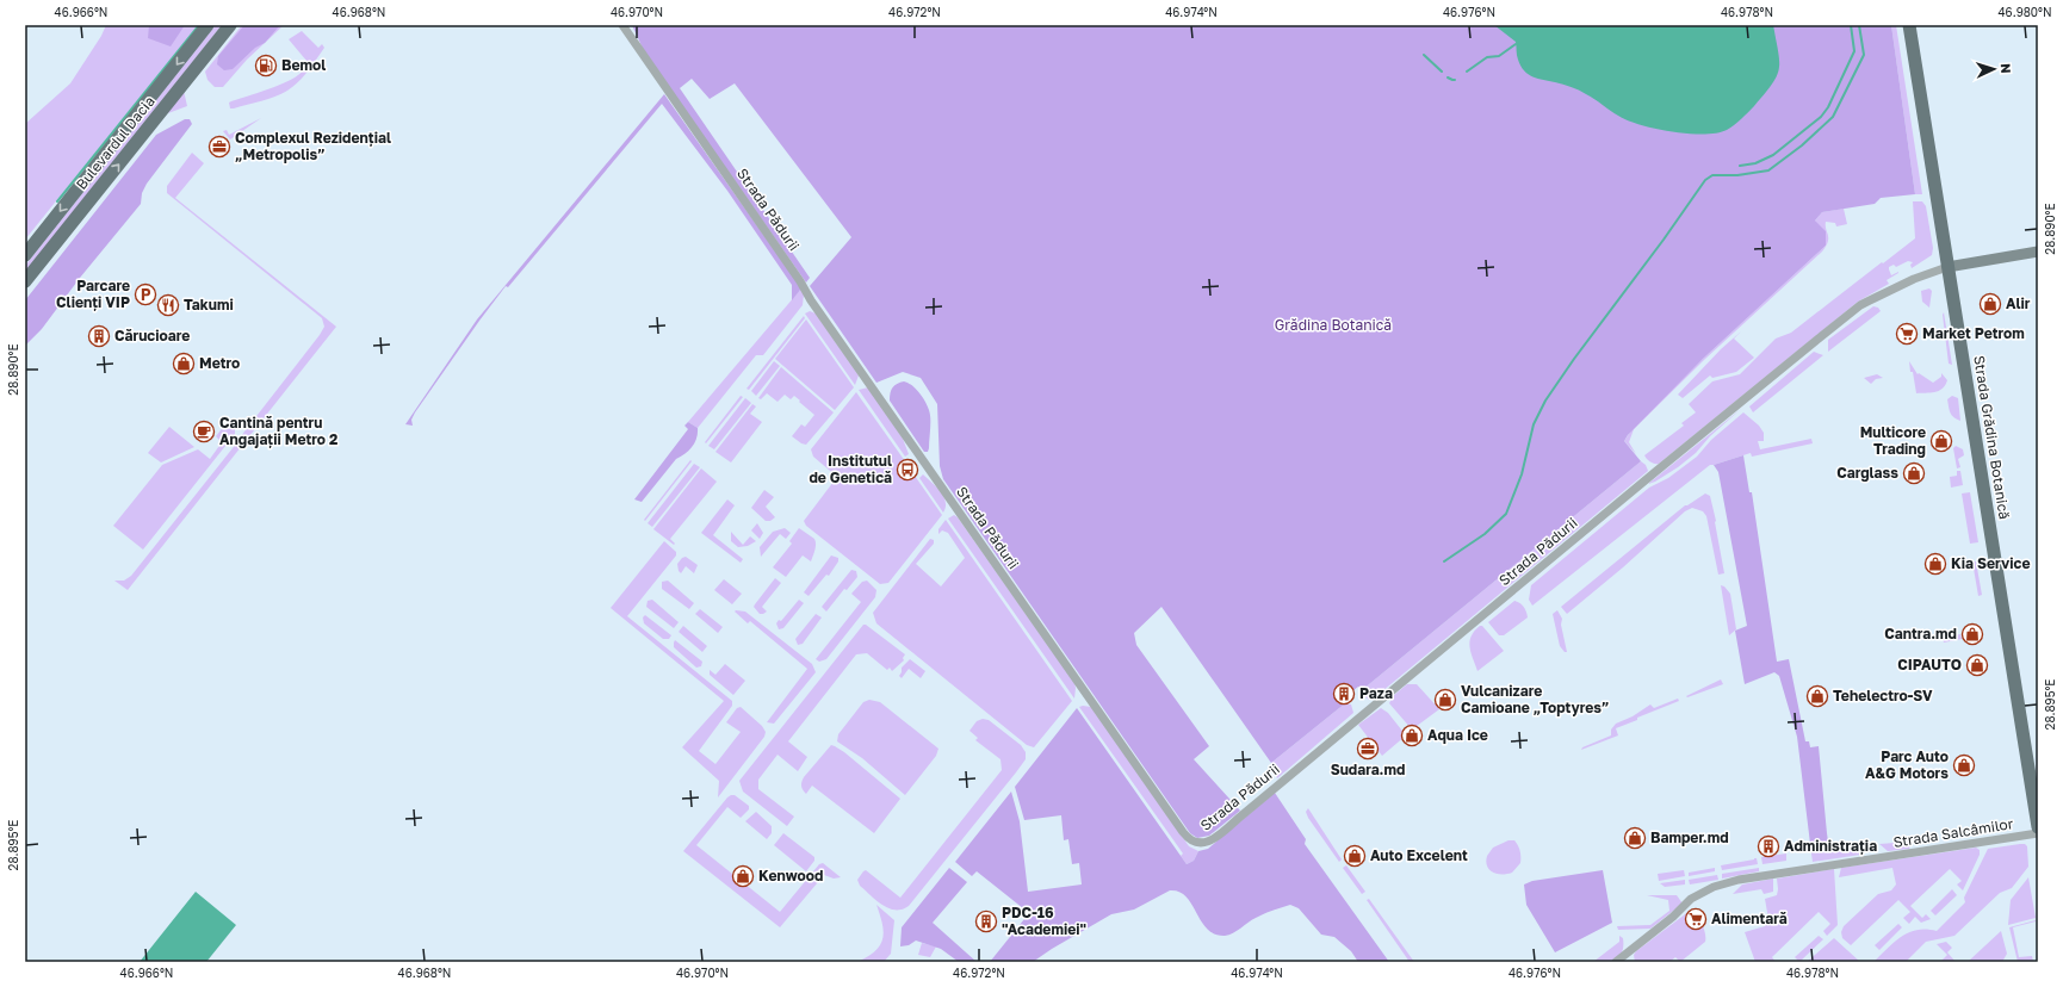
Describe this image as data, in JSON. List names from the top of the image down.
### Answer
{
  "streets": {
    "main road": ["Bulevardul Dacia", "Strada Pădurii", "Strada Grădina Botanică"],
    "street": ["Strada Salcâmilor"]
  },
  "crossings": [
    ["Strada Pădurii", "Strada Grădina Botanică"]
  ],
  "parks": ["Grădina Botanică"],
  "places": {
    "fuel station": ["Bemol"],
    "office": ["Complexul Rezidențial „Metropolis”", "Sudara.md"],
    "parking": ["Parcare Clienți VIP"],
    "shop": [
      "Alir",
      "Metro",
      "Multicore Trading",
      "Carglass",
      "Kia Service",
      "Cantra.md",
      "CIPAUTO",
      "Tehelectro-SV",
      "Vulcanizare Camioane „Toptyres”",
      "Aqua Ice",
      "Parc Auto A&G Motors",
      "Bamper.md",
      "Auto Excelent",
      "Kenwood"
    ],
    "restaurant": ["Takumi"],
    "supermarket": ["Market Petrom", "Alimentară"],
    "building": [
      "Cărucioare",
      "Paza",
      "Administrația",
      "PDC-16 \"Academiei\""
    ],
    "cafe": ["Cantină pentru Angajații Metro 2"],
    "bus stop": ["Institutul de Genetică"]
  },
  "north": "right",
  "coordinates": [
    "46.966°N",
    "46.968°N",
    "46.970°N",
    "46.972°N",
    "46.974°N",
    "46.976°N",
    "46.978°N",
    "46.980°N",
    "28.890°E",
    "28.895°E"
  ]
}
